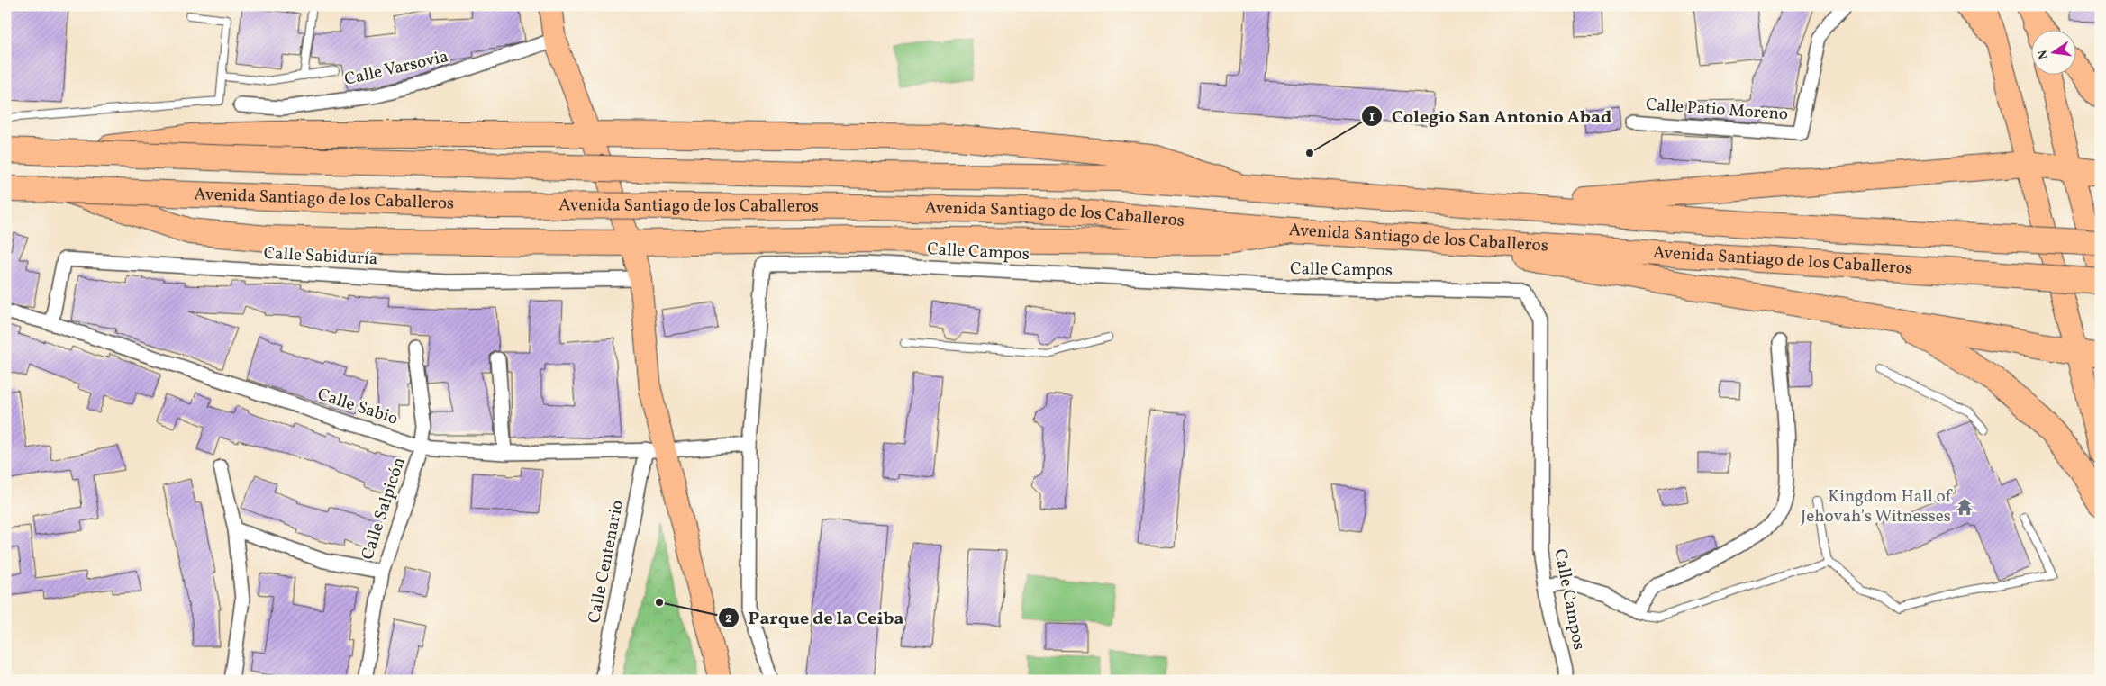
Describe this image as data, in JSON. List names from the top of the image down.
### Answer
{
  "streets": {
    "highway": ["Avenida Santiago de los Caballeros"],
    "street": [
      "Calle Varsovia",
      "Calle Patio Moreno",
      "Calle Campos",
      "Calle Sabiduría",
      "Calle Sabio",
      "Calle Salpicón",
      "Calle Centenario"
    ]
  },
  "crossings": [
    ["Calle Campos", "Calle Sabio"],
    ["Calle Sabiduría", "Calle Sabio"],
    ["Calle Sabio", "Calle Salpicón"],
    ["Calle Sabio", "Calle Centenario"]
  ],
  "places": {
    "other": ["Colegio San Antonio Abad", "Parque de la Ceiba"],
    "temple": ["Kingdom Hall of Jehovah’s Witnesses"]
  },
  "north": "left"
}
